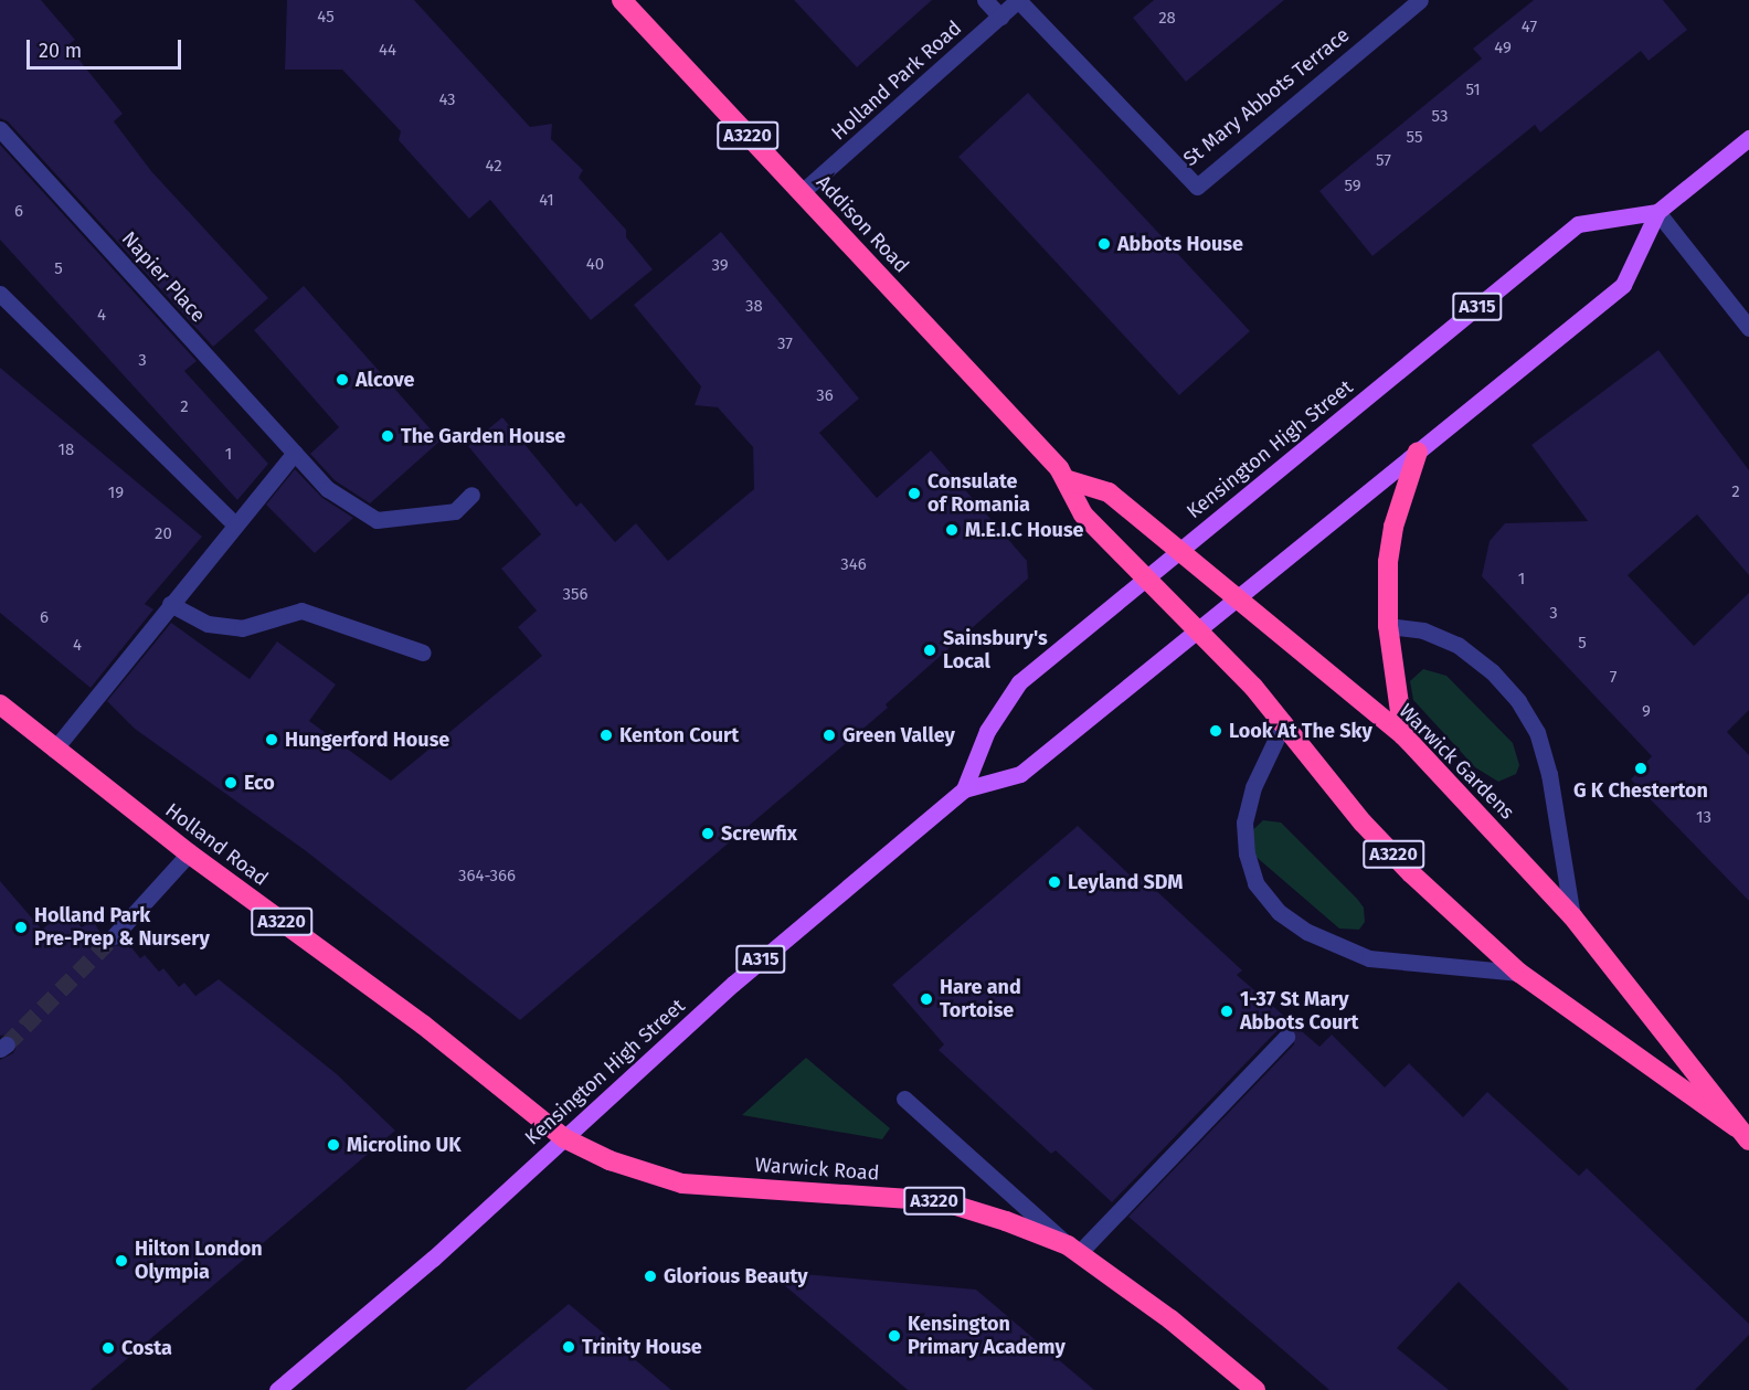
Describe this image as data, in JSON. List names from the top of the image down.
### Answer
{
  "streets": {
    "highway": [
      "A3220",
      "Addison Road",
      "Warwick Gardens",
      "Holland Road",
      "Warwick Road"
    ],
    "main road": ["A315", "Kensington High Street"],
    "street": ["Holland Park Road", "St Mary Abbots Terrace", "Napier Place"]
  },
  "crossings": [
    ["Holland Park Road", "St Mary Abbots Terrace"],
    ["Holland Park Road", "Addison Road"],
    ["Addison Road", "Kensington High Street"],
    ["Addison Road", "Warwick Gardens"],
    ["Kensington High Street", "Warwick Gardens"],
    ["Kensington High Street", "Holland Road"],
    ["Kensington High Street", "Warwick Road"],
    ["Holland Road", "Warwick Road"]
  ],
  "places": [
    "Abbots House",
    "Alcove",
    "The Garden House",
    "Consulate of Romania",
    "M.E.I.C House",
    "Sainsbury's Local",
    "Look At The Sky",
    "Kenton Court",
    "Green Valley",
    "Hungerford House",
    "G K Chesterton",
    "Eco",
    "Screwfix",
    "Leyland SDM",
    "Holland Park Pre-Prep & Nursery",
    "Hare and Tortoise",
    "1-37 St Mary Abbots Court",
    "Microlino UK",
    "Hilton London Olympia",
    "Glorious Beauty",
    "Kensington Primary Academy",
    "Trinity House",
    "Costa"
  ],
  "house_numbers": [
    "45",
    "28",
    "47",
    "49",
    "44",
    "51",
    "43",
    "53",
    "55",
    "57",
    "42",
    "59",
    "41",
    "6",
    "40",
    "39",
    "5",
    "38",
    "4",
    "37",
    "3",
    "36",
    "2",
    "18",
    "1",
    "2",
    "19",
    "20",
    "346",
    "1",
    "356",
    "3",
    "6",
    "5",
    "4",
    "7",
    "9",
    "13",
    "364-366"
  ],
  "scale_bar": "20 m"
}
